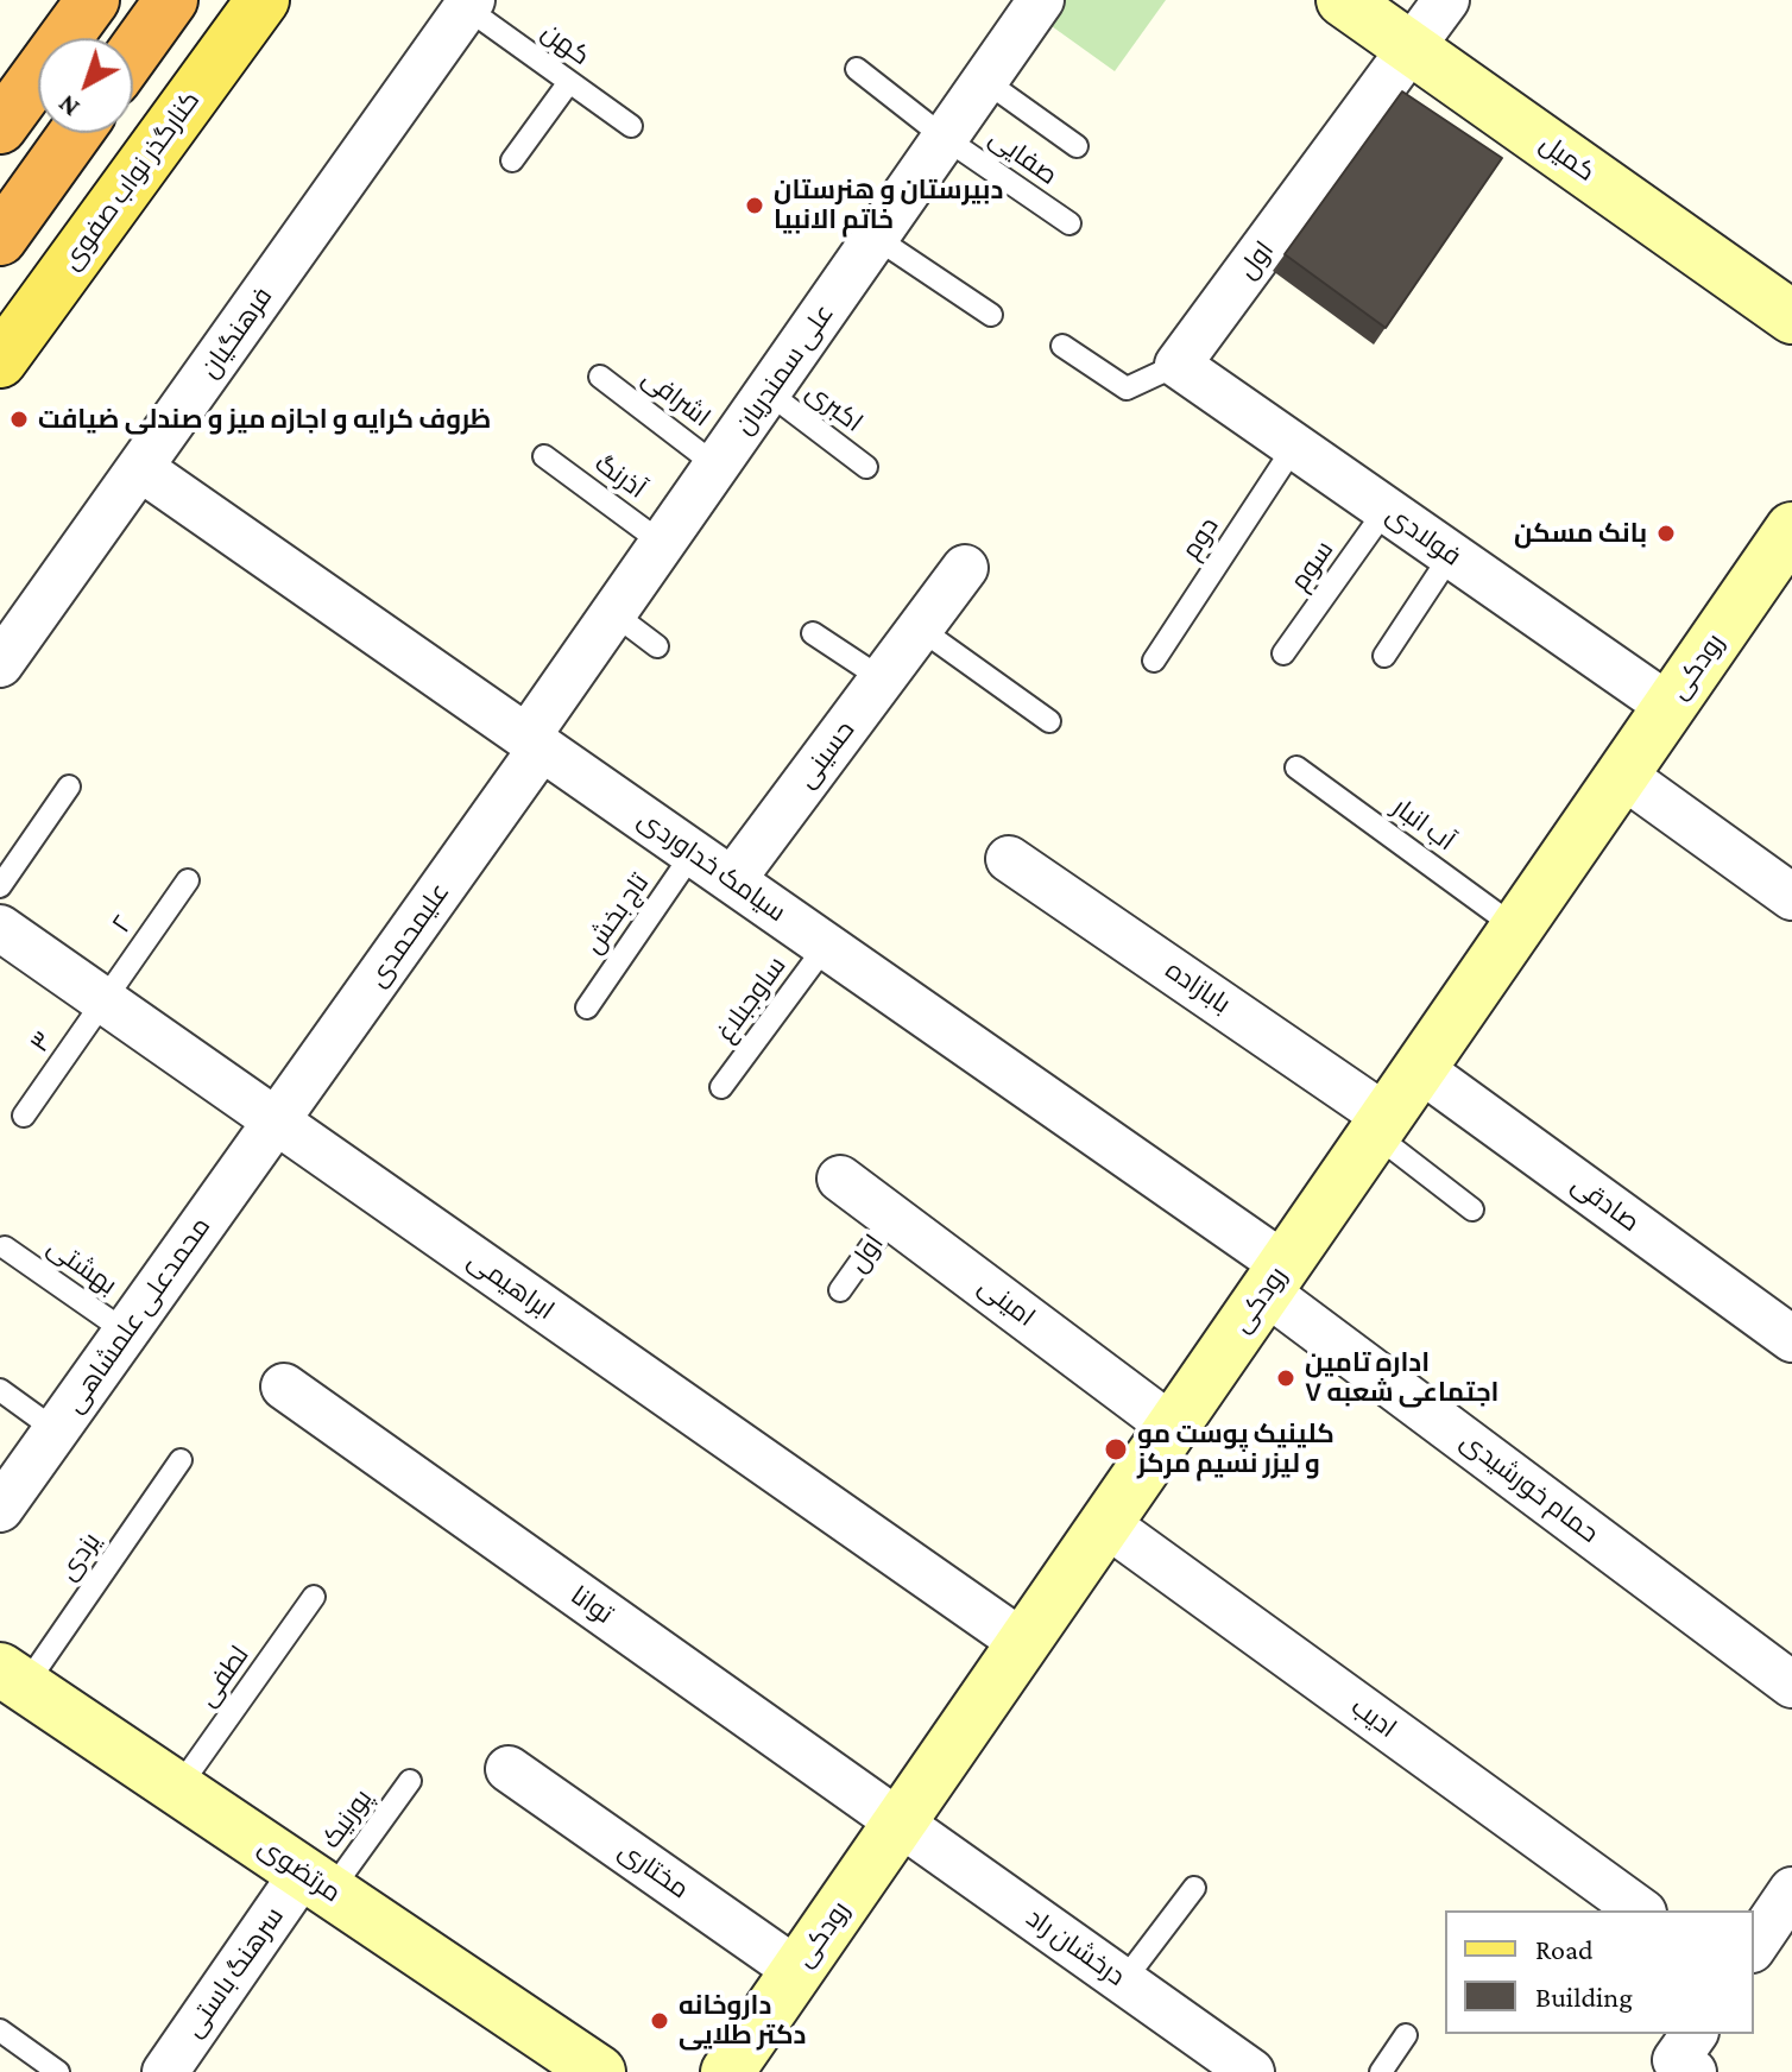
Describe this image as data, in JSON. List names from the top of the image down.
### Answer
{
  "streets": {
    "main road": [
      "کمیل",
      "کنارگذر نواب صفوی",
      "رودکی",
      "مرتضوی"
    ],
    "street": [
      "اول",
      "فرهنگیان",
      "علی سمندریان",
      "فولادی",
      "حسینی",
      "سیامک خداوردی",
      "علیمحمدی",
      "بابازاده",
      "صادقی",
      "ابراهیمی",
      "امینی",
      "محمدعلی علمشاهی",
      "حمام خورشیدی",
      "توانا",
      "ادیب",
      "مختاری",
      "درخشان راد",
      "سرهنگ باستی"
    ],
    "lane": [
      "کهن",
      "صفایی",
      "اشرافی",
      "اکبری",
      "آذرنگ",
      "دوم",
      "سوم",
      "آب انبار",
      "تاج بخش",
      "۲",
      "ساوجبلاغ",
      "۳",
      "بهشتی",
      "یزدی",
      "لطفی",
      "پورنیک"
    ]
  },
  "crossings": [
    ["کهن", "فرهنگیان"],
    ["صفایی", "علی سمندریان"],
    ["کمیل", "اول"],
    ["اول", "فولادی"],
    ["اول", "امینی"],
    ["فرهنگیان", "سیامک خداوردی"],
    ["علی سمندریان", "اشرافی"],
    ["علی سمندریان", "اکبری"],
    ["علی سمندریان", "آذرنگ"],
    ["علی سمندریان", "سیامک خداوردی"],
    ["علی سمندریان", "علیمحمدی"],
    ["فولادی", "دوم"],
    ["فولادی", "سوم"],
    ["فولادی", "رودکی"],
    ["رودکی", "آب انبار"],
    ["رودکی", "سیامک خداوردی"],
    ["رودکی", "بابازاده"],
    ["رودکی", "صادقی"],
    ["رودکی", "ابراهیمی"],
    ["رودکی", "امینی"],
    ["رودکی", "حمام خورشیدی"],
    ["رودکی", "توانا"],
    ["رودکی", "ادیب"],
    ["رودکی", "مختاری"],
    ["رودکی", "درخشان راد"],
    ["حسینی", "سیامک خداوردی"],
    ["سیامک خداوردی", "تاج بخش"],
    ["سیامک خداوردی", "علیمحمدی"],
    ["سیامک خداوردی", "ساوجبلاغ"],
    ["سیامک خداوردی", "حمام خورشیدی"],
    ["۲", "۳"],
    ["۲", "ابراهیمی"],
    ["علیمحمدی", "ابراهیمی"],
    ["علیمحمدی", "محمدعلی علمشاهی"],
    ["۳", "ابراهیمی"],
    ["بهشتی", "محمدعلی علمشاهی"],
    ["ابراهیمی", "محمدعلی علمشاهی"],
    ["یزدی", "مرتضوی"],
    ["توانا", "درخشان راد"],
    ["لطفی", "مرتضوی"],
    ["پورنیک", "مرتضوی"],
    ["پورنیک", "سرهنگ باستی"],
    ["مرتضوی", "سرهنگ باستی"]
  ],
  "places": [
    "دبیرستان و هنرستان خاتم الانبیا",
    "ظروف کرایه و اجازه میز و صندلی ضیافت",
    "بانک مسکن",
    "اداره تامین اجتماعی شعبه ۷",
    "کلینیک پوست مو و لیزر نسیم مرکز",
    "داروخانه دکتر طلایی"
  ],
  "legend": ["Road", "Building"],
  "north": "bottom left"
}
